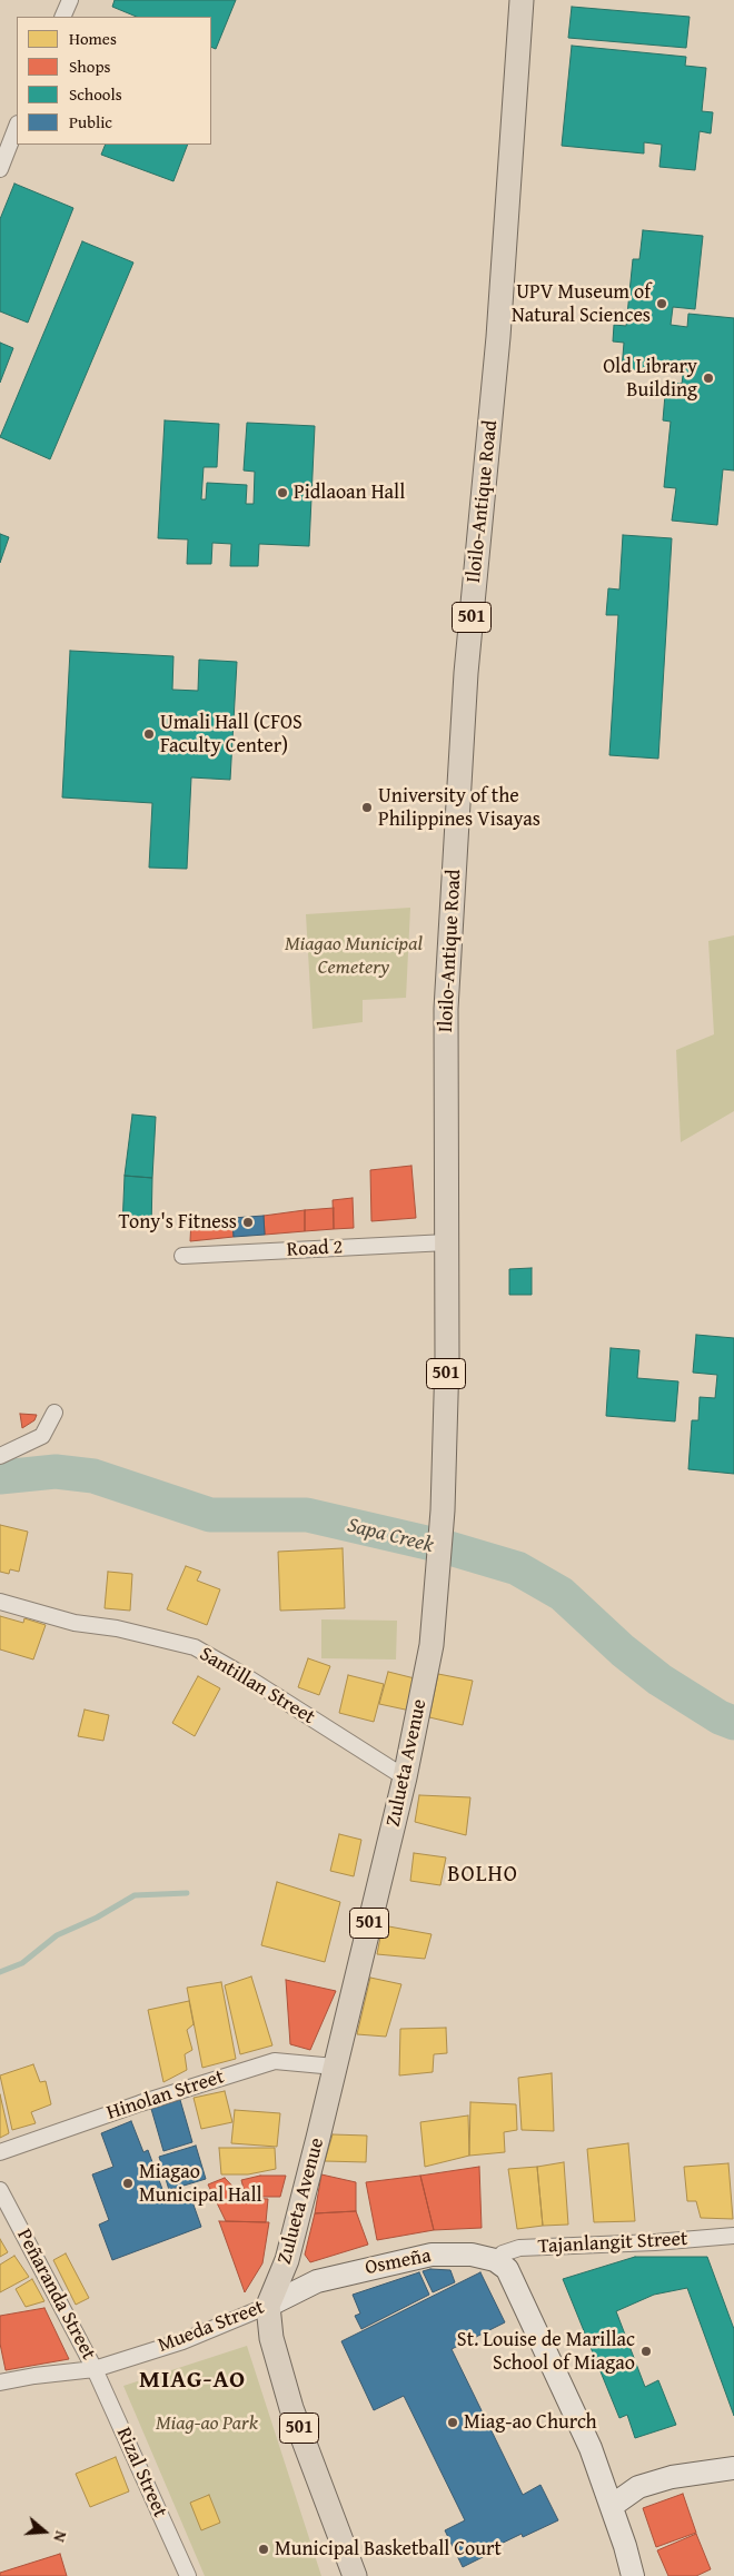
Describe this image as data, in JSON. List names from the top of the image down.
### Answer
{
  "streets": {
    "main road": ["Iloilo-Antique Road", "501", "Zulueta Avenue"],
    "street": [
      "Road 2",
      "Santillan Street",
      "Hinolan Street",
      "Tajanlangit Street",
      "Osmeña",
      "Peñaranda Street",
      "Mueda Street",
      "Rizal Street"
    ]
  },
  "crossings": [
    ["Iloilo-Antique Road", "Road 2"],
    ["Iloilo-Antique Road", "Zulueta Avenue"],
    ["Road 2", "Zulueta Avenue"],
    ["Santillan Street", "Zulueta Avenue"],
    ["Zulueta Avenue", "Hinolan Street"],
    ["Zulueta Avenue", "Osmeña"],
    ["Zulueta Avenue", "Mueda Street"],
    ["Tajanlangit Street", "Osmeña"],
    ["Osmeña", "Mueda Street"],
    ["Peñaranda Street", "Mueda Street"],
    ["Peñaranda Street", "Rizal Street"],
    ["Mueda Street", "Rizal Street"]
  ],
  "districts": ["BOLHO", "MIAG-AO"],
  "water": ["Sapa Creek"],
  "parks": ["Miagao Municipal Cemetery", "Miag-ao Park"],
  "places": [
    "UPV Museum of Natural Sciences",
    "Old Library Building",
    "Pidlaoan Hall",
    "Umali Hall (CFOS Faculty Center)",
    "University of the Philippines Visayas",
    "Tony's Fitness",
    "Miagao Municipal Hall",
    "St. Louise de Marillac School of Miagao",
    "Miag-ao Church",
    "Municipal Basketball Court"
  ],
  "legend": [
    "Homes",
    "Shops",
    "Schools",
    "Public"
  ],
  "north": "right"
}
